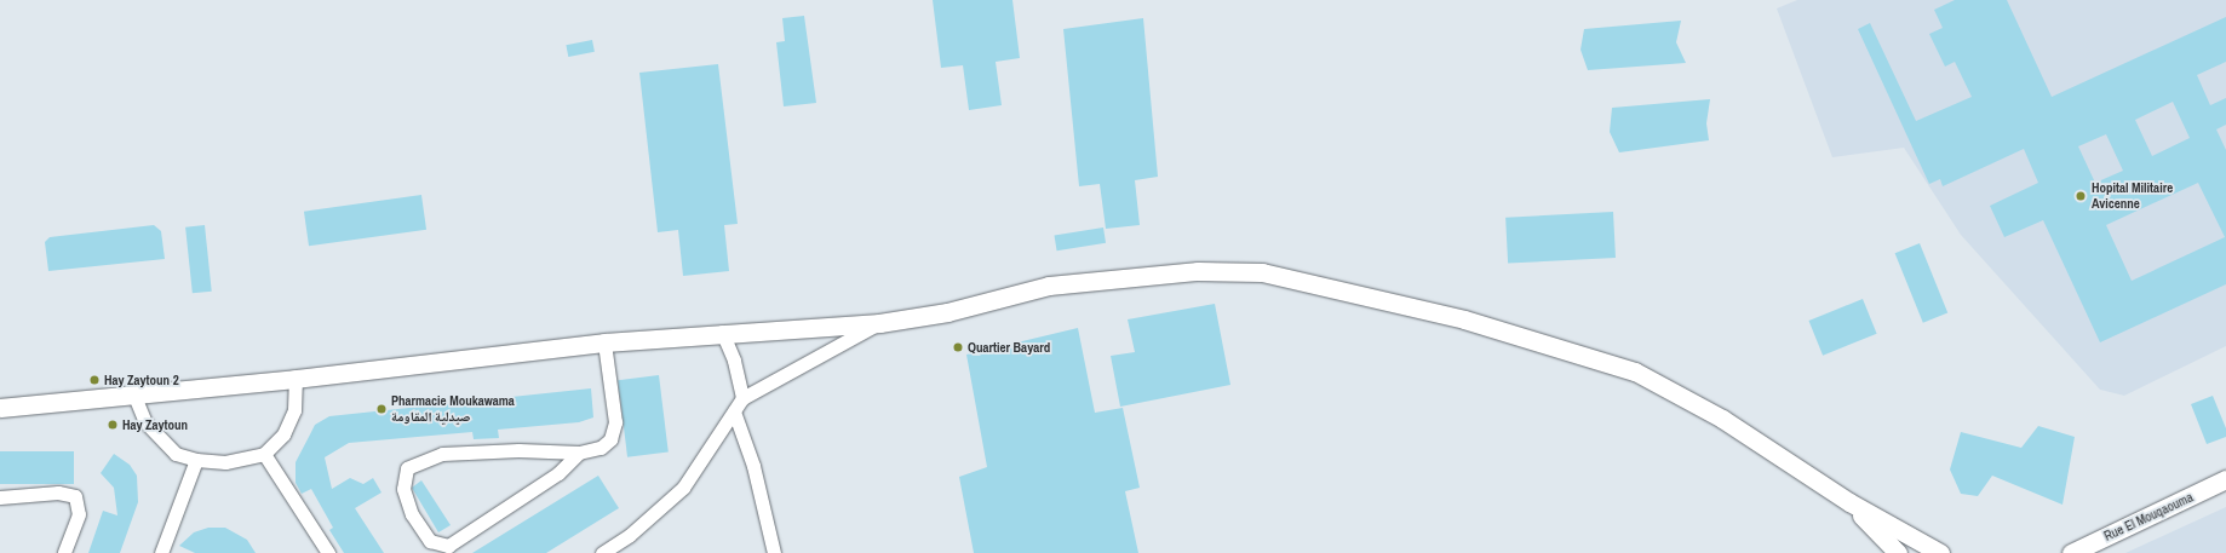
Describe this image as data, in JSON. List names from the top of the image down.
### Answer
{
  "streets": {
    "main road": ["Rue El Mouqaouma"]
  },
  "places": [
    "Hopital Militaire Avicenne",
    "Quartier Bayard",
    "Hay Zaytoun 2",
    "Pharmacie Moukawama صيدلية المقاومة",
    "Hay Zaytoun"
  ]
}
